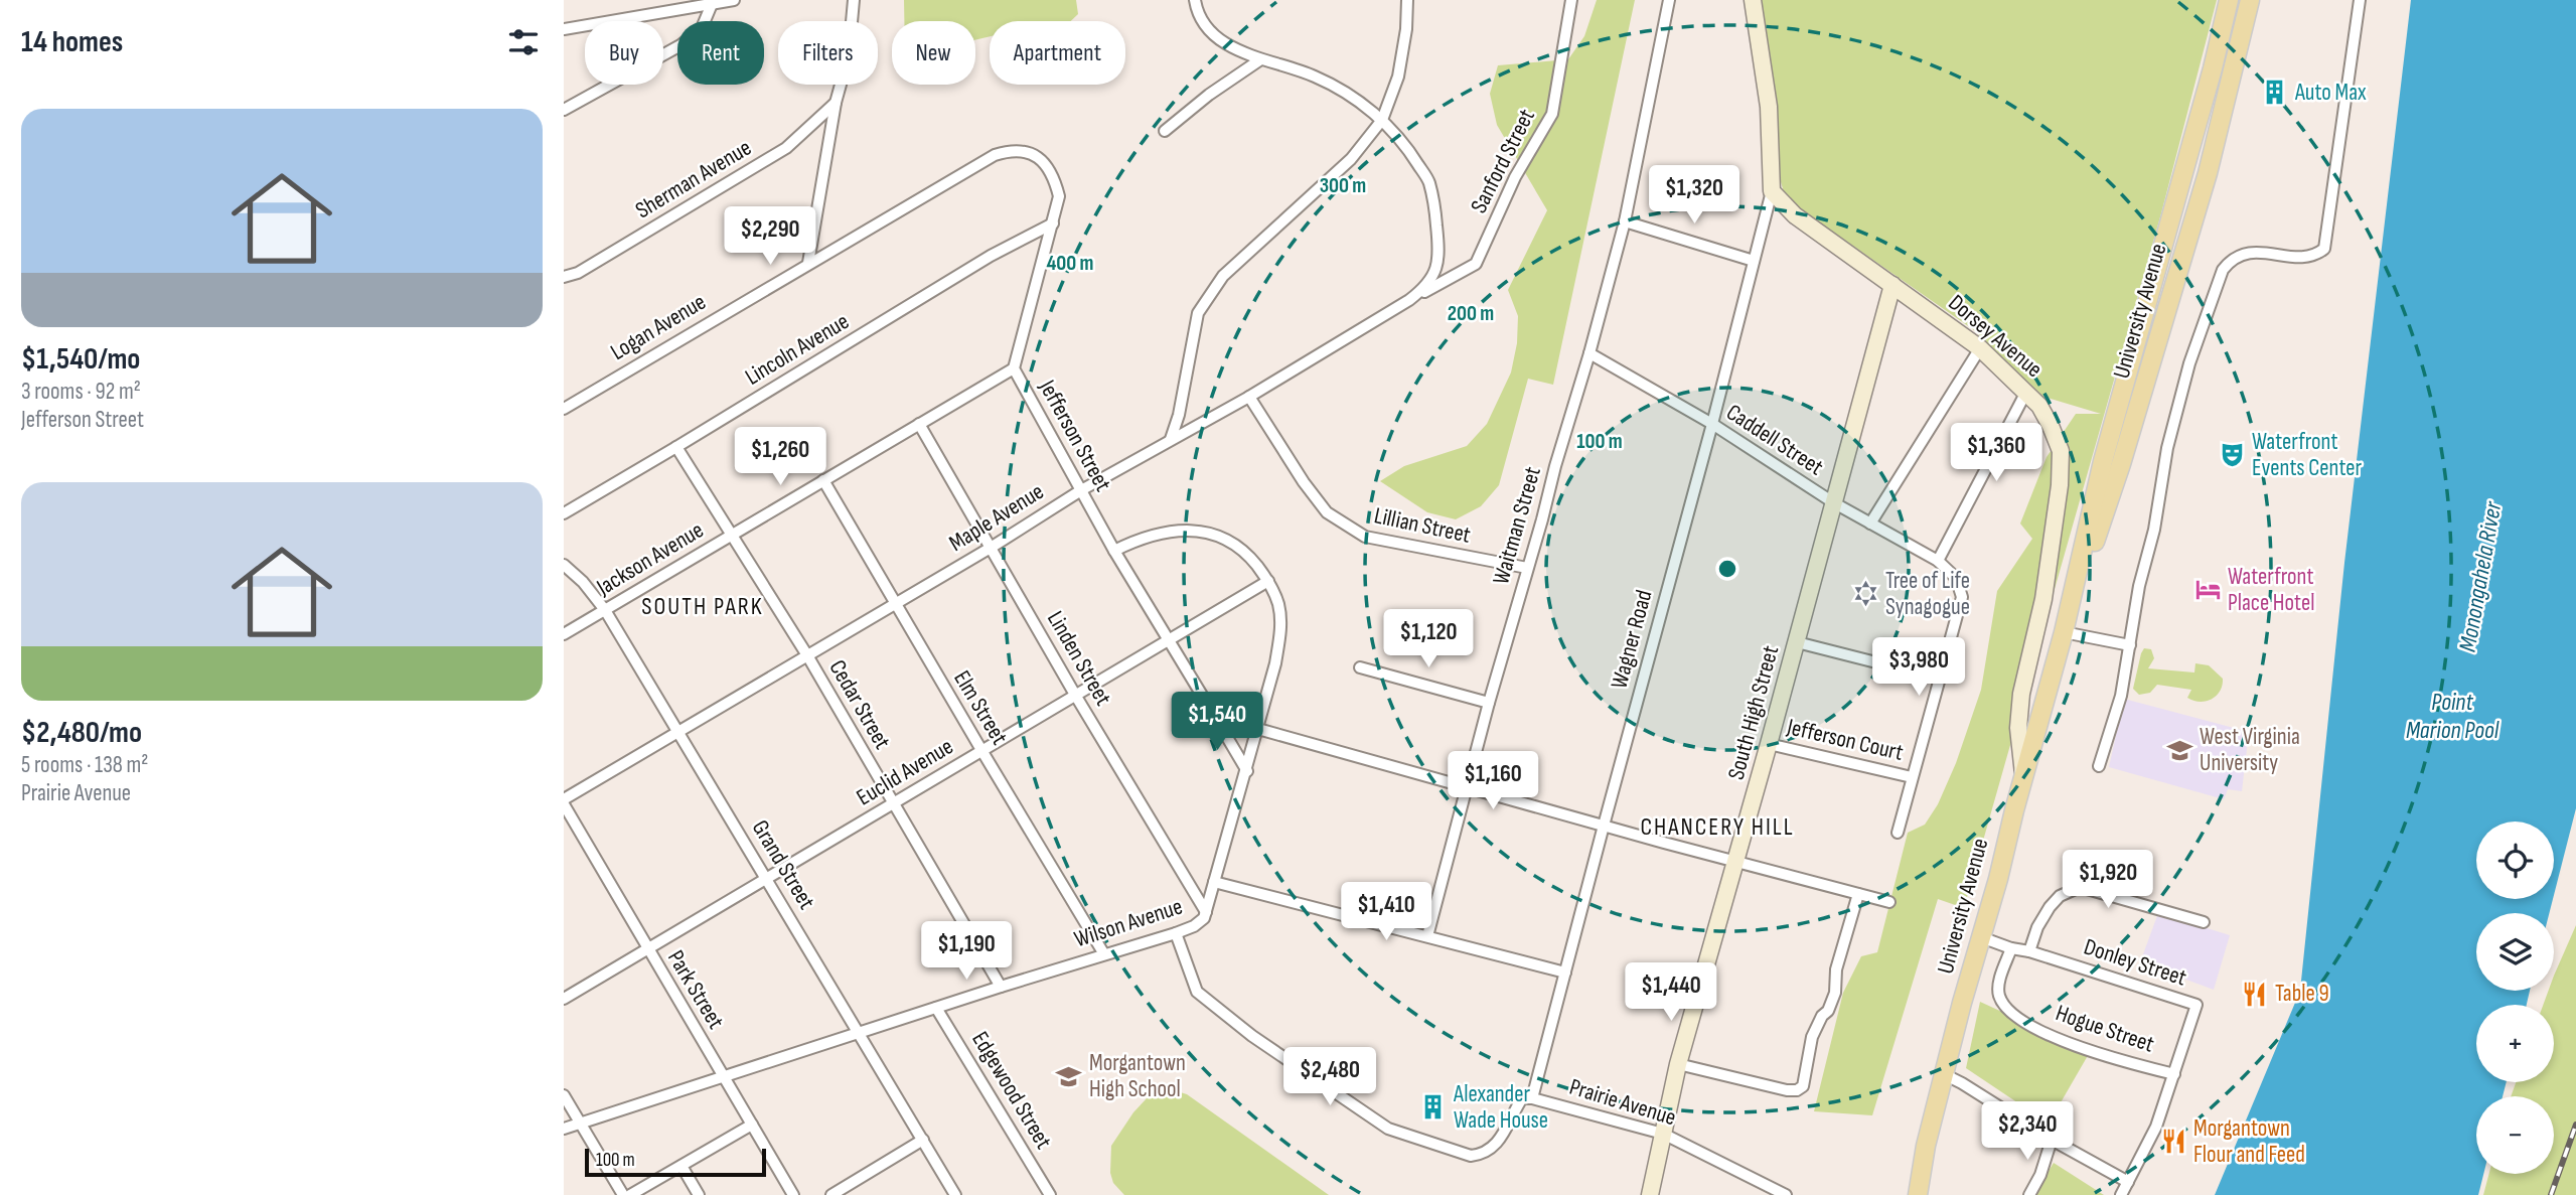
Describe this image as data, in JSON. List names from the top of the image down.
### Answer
{
  "streets": {
    "main road": ["University Avenue"],
    "street": [
      "Sanford Street",
      "Sherman Avenue",
      "Logan Avenue",
      "Dorsey Avenue",
      "Lincoln Avenue",
      "Jefferson Street",
      "Caddell Street",
      "Maple Avenue",
      "Lillian Street",
      "Waitman Street",
      "Jackson Avenue",
      "Wagner Road",
      "Linden Street",
      "Cedar Street",
      "Elm Street",
      "South High Street",
      "Jefferson Court",
      "Euclid Avenue",
      "Grand Street",
      "Wilson Avenue",
      "Donley Street",
      "Park Street",
      "Hogue Street",
      "Edgewood Street",
      "Prairie Avenue"
    ]
  },
  "crossings": [
    ["Sanford Street", "Maple Avenue"],
    ["University Avenue", "Dorsey Avenue"],
    ["University Avenue", "Donley Street"],
    ["Logan Avenue", "Jefferson Street"],
    ["Dorsey Avenue", "Wagner Road"],
    ["Dorsey Avenue", "South High Street"],
    ["Lincoln Avenue", "Jefferson Street"],
    ["Lincoln Avenue", "Cedar Street"],
    ["Jefferson Street", "Maple Avenue"],
    ["Jefferson Street", "Jackson Avenue"],
    ["Jefferson Street", "Euclid Avenue"],
    ["Jefferson Street", "Wilson Avenue"],
    ["Caddell Street", "Waitman Street"],
    ["Caddell Street", "Wagner Road"],
    ["Caddell Street", "South High Street"],
    ["Maple Avenue", "Lillian Street"],
    ["Maple Avenue", "Linden Street"],
    ["Maple Avenue", "Cedar Street"],
    ["Maple Avenue", "Elm Street"],
    ["Maple Avenue", "Grand Street"],
    ["Lillian Street", "Waitman Street"],
    ["Jackson Avenue", "Linden Street"],
    ["Jackson Avenue", "Cedar Street"],
    ["Jackson Avenue", "Elm Street"],
    ["Jackson Avenue", "Grand Street"],
    ["Wagner Road", "Prairie Avenue"],
    ["Linden Street", "Euclid Avenue"],
    ["Linden Street", "Wilson Avenue"],
    ["Cedar Street", "Euclid Avenue"],
    ["Cedar Street", "Wilson Avenue"],
    ["Elm Street", "Euclid Avenue"],
    ["Elm Street", "Wilson Avenue"],
    ["South High Street", "Jefferson Court"],
    ["South High Street", "Prairie Avenue"],
    ["Euclid Avenue", "Grand Street"],
    ["Euclid Avenue", "Wilson Avenue"],
    ["Euclid Avenue", "Park Street"],
    ["Grand Street", "Wilson Avenue"],
    ["Wilson Avenue", "Park Street"],
    ["Wilson Avenue", "Edgewood Street"],
    ["Wilson Avenue", "Prairie Avenue"],
    ["Donley Street", "Hogue Street"]
  ],
  "districts": ["SOUTH PARK", "CHANCERY HILL"],
  "water": ["Monongahela River", "Point Marion Pool"],
  "places": {
    "building": ["Auto Max", "Alexander Wade House"],
    "theatre": ["Waterfront Events Center"],
    "hotel": ["Waterfront Place Hotel"],
    "synagogue": ["Tree of Life Synagogue"],
    "school or university": ["West Virginia University", "Morgantown High School"],
    "restaurant": ["Table 9", "Morgantown Flour and Feed"]
  },
  "scale_bar": "100 m",
  "page": {
    "heading": "14 homes",
    "chip": [
      "Buy",
      "Rent",
      "Filters",
      "New",
      "Apartment"
    ],
    "list": [
      {
        "name": "$1,540/mo",
        "note": "3 rooms · 92 m² · Jefferson Street"
      },
      {
        "name": "$2,480/mo",
        "note": "5 rooms · 138 m² · Prairie Avenue"
      }
    ],
    "price": [
      "$1,320",
      "$2,290",
      "$1,360",
      "$1,260",
      "$1,120",
      "$3,980",
      "$1,540",
      "$1,160",
      "$1,920",
      "$1,410",
      "$1,190",
      "$1,440",
      "$2,480",
      "$2,340"
    ],
    "map_buttons": ["+", "−"],
    "scale": "100 m"
  },
  "rings": [
    "300 m",
    "400 m",
    "200 m",
    "100 m"
  ]
}
